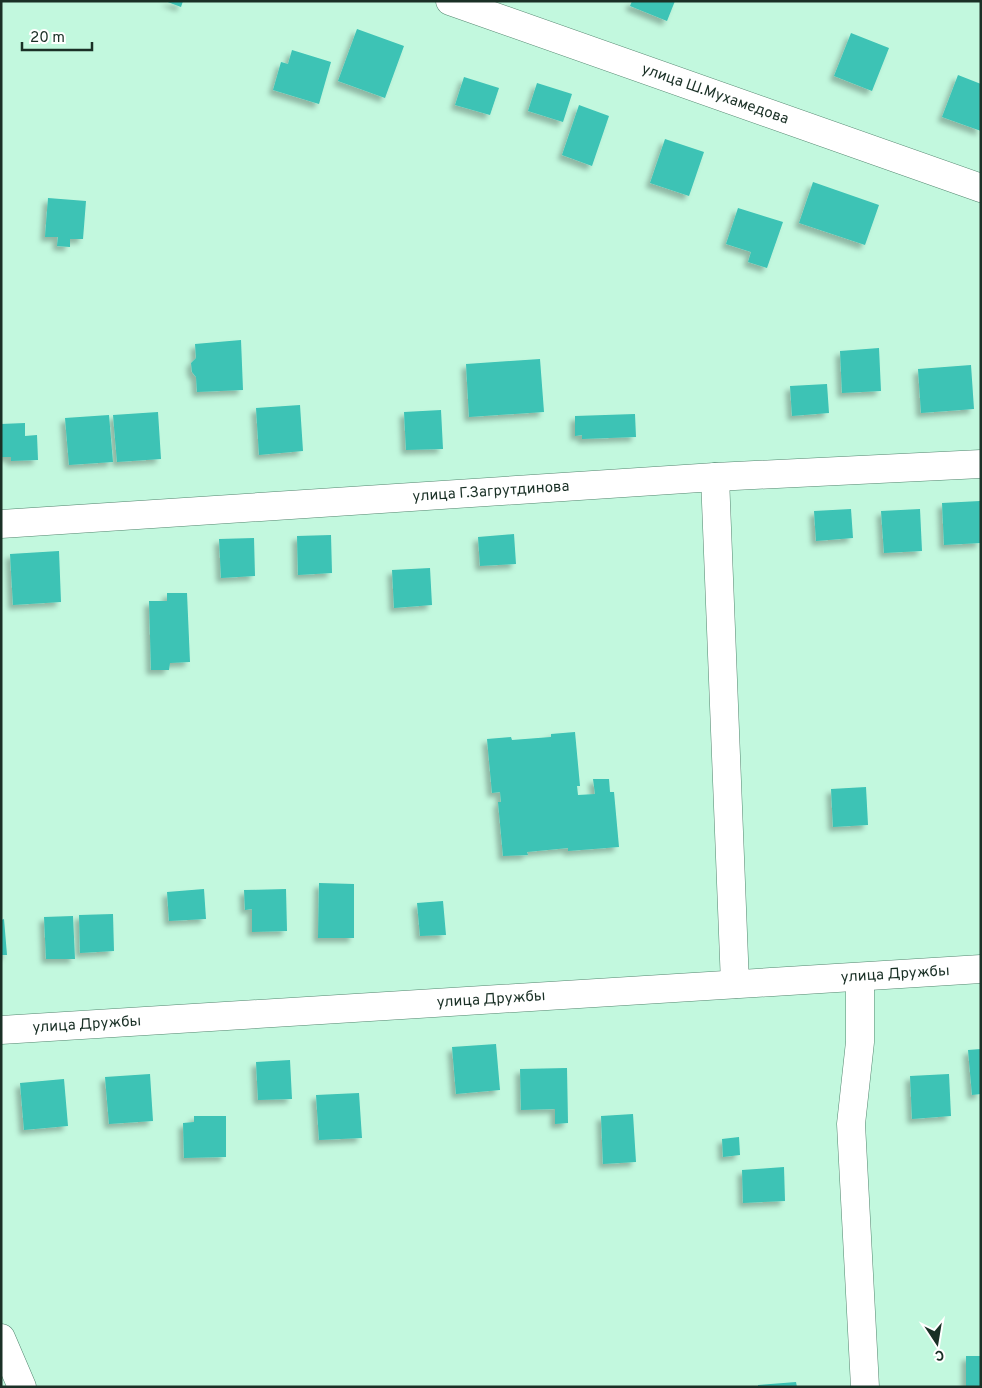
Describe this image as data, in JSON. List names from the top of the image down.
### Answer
{
  "streets": {
    "street": ["улица Ш.Мухамедова", "улица Г.Загрутдинова", "улица Дружбы"]
  },
  "scale_bar": "20 m",
  "north": "bottom"
}
